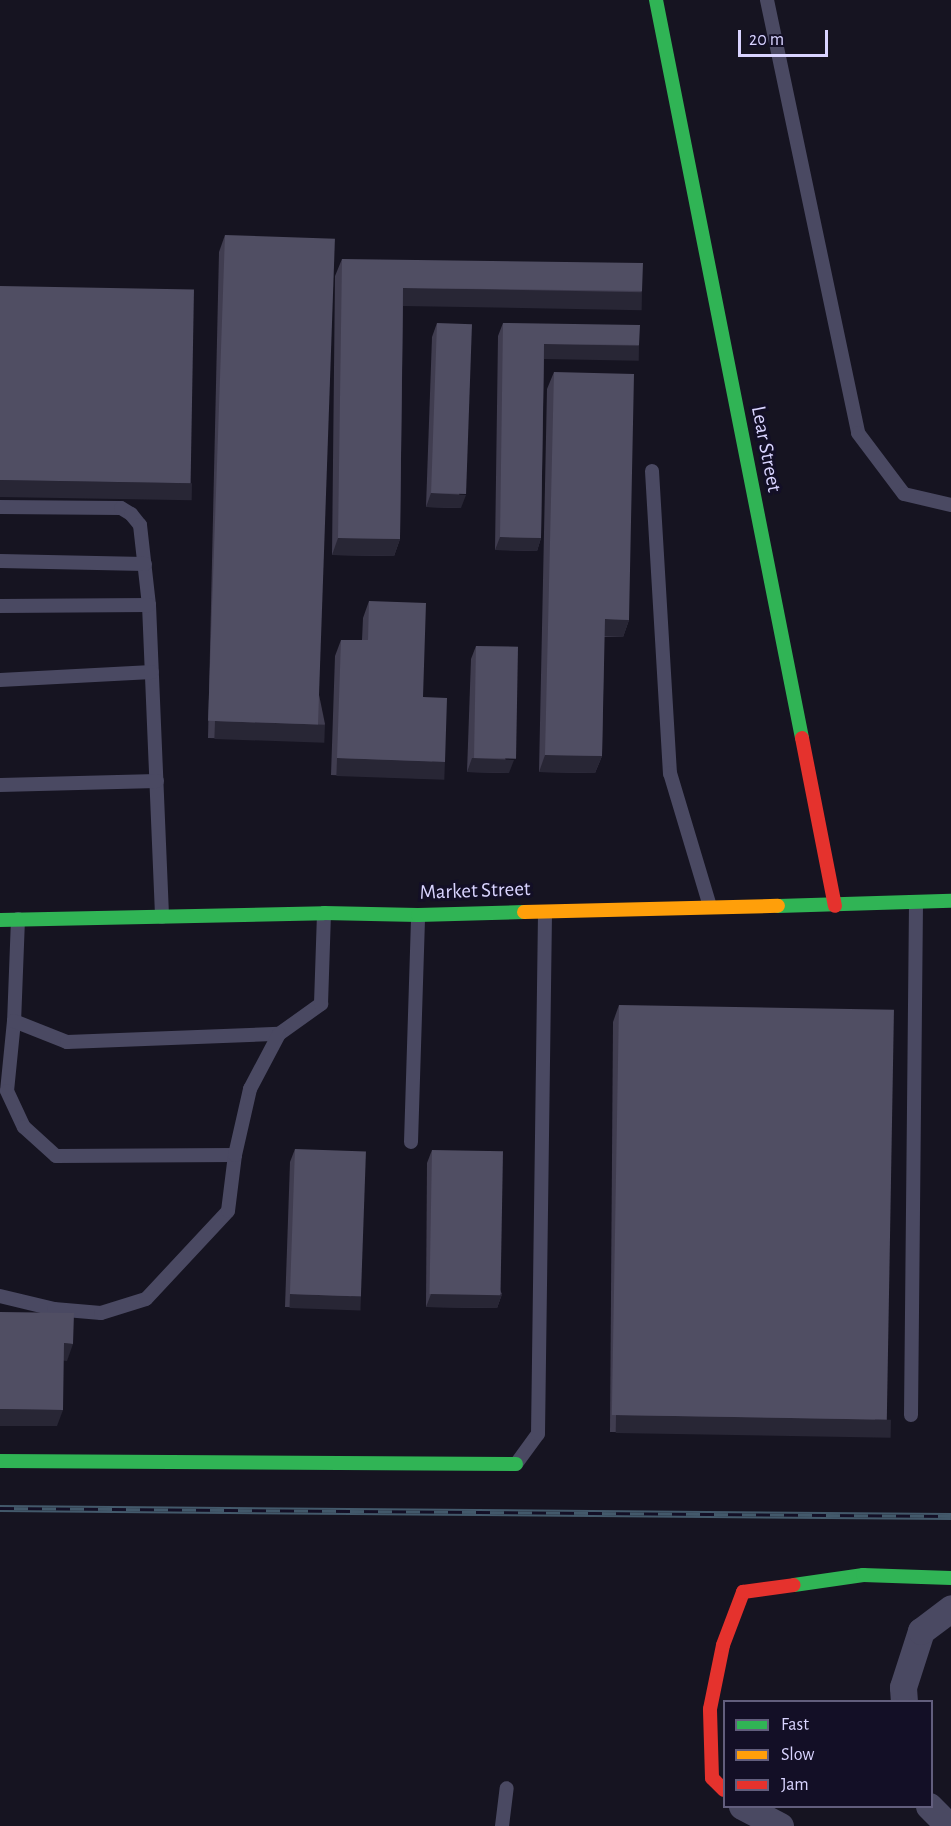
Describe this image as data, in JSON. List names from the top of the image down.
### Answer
{
  "streets": {
    "street": ["Lear Street", "Market Street"]
  },
  "crossings": [
    ["Lear Street", "Market Street"]
  ],
  "legend": ["Fast", "Slow", "Jam"],
  "scale_bar": "20 m"
}
